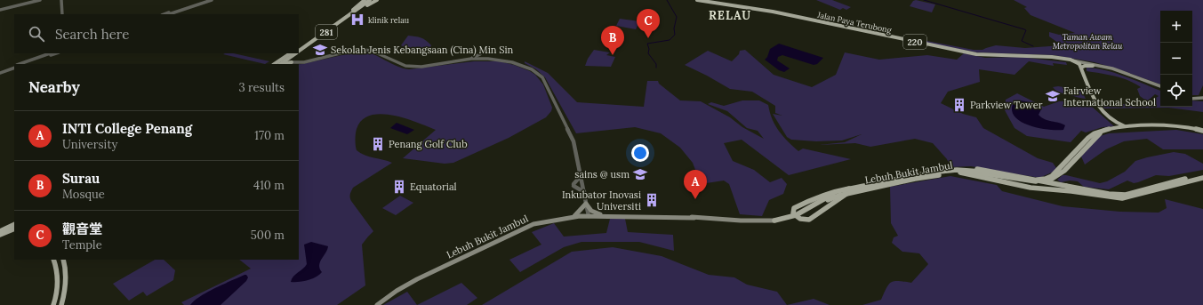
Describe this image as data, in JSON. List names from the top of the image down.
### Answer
{
  "streets": {
    "main road": [
      "Jalan Paya Terubong",
      "281",
      "220",
      "Lebuh Bukit Jambul"
    ]
  },
  "districts": ["RELAU"],
  "parks": ["Taman Awam Metropolitan Relau"],
  "places": {
    "hospital": ["klinik relau"],
    "school or university": ["Sekolah Jenis Kebangsaan (Cina) Min Sin", "Fairview International School", "sains @ usm"],
    "building": [
      "Parkview Tower",
      "Penang Golf Club",
      "Equatorial",
      "Inkubator Inovasi Universiti"
    ]
  },
  "page": {
    "pins": ["C", "B", "A"],
    "map_buttons": ["+", "−"],
    "search": "Search here",
    "heading": ["Nearby", "3 results"],
    "list": [
      {
        "mark": "A",
        "name": "INTI College Penang",
        "note": "University",
        "value": "170 m"
      },
      {
        "mark": "B",
        "name": "Surau",
        "note": "Mosque",
        "value": "410 m"
      },
      {
        "mark": "C",
        "name": "觀音堂",
        "note": "Temple",
        "value": "500 m"
      }
    ]
  }
}
